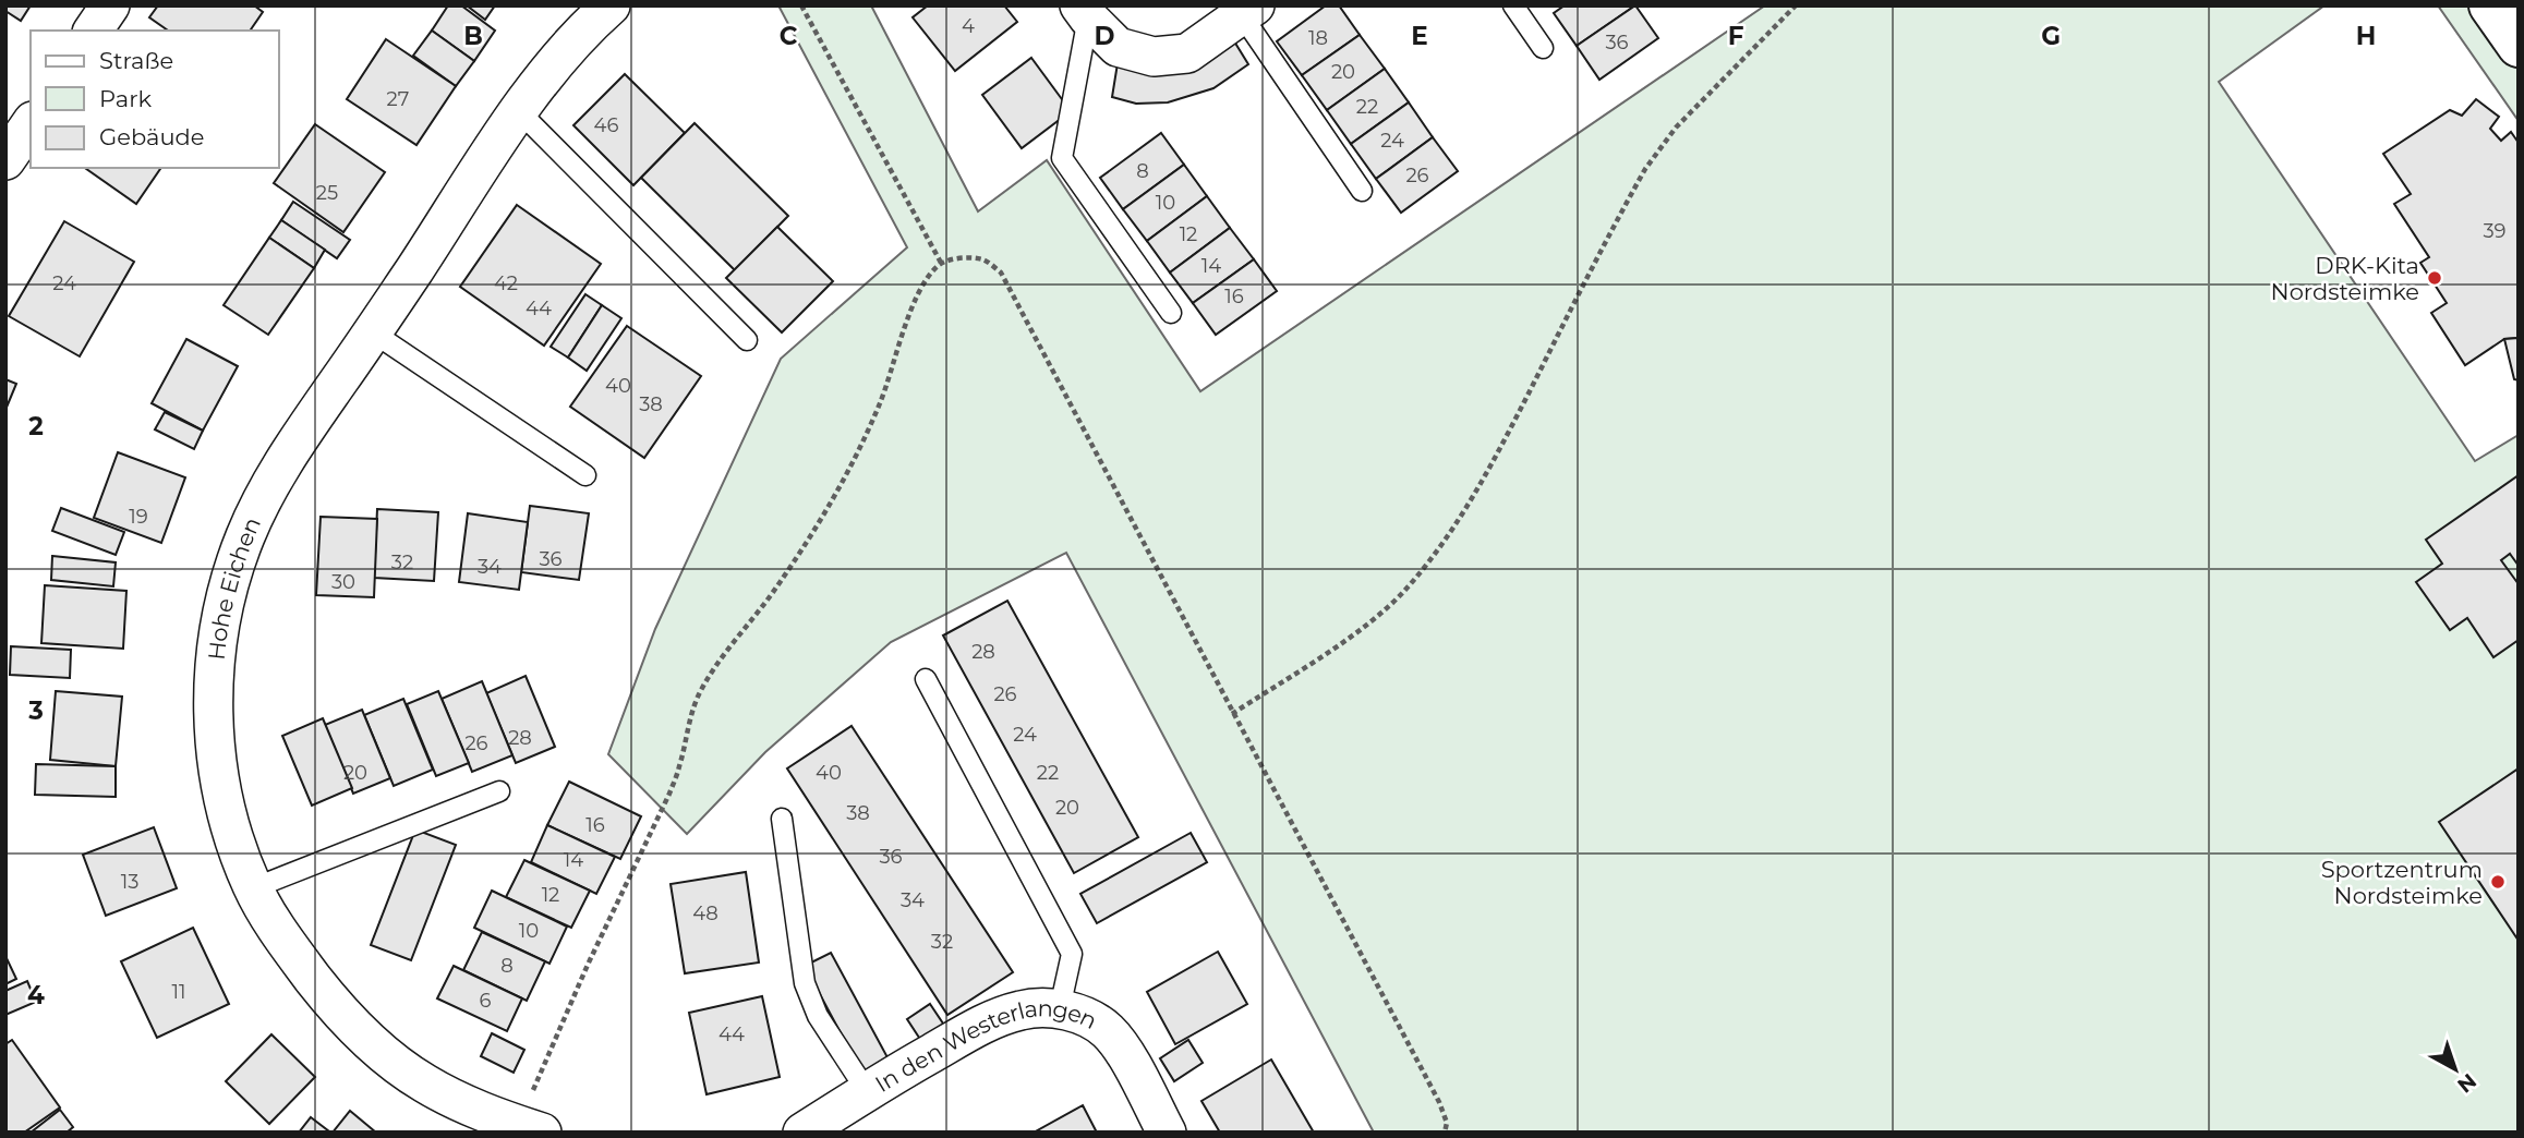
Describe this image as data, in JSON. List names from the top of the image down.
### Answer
{
  "streets": {
    "street": ["Hohe Eichen", "In den Westerlangen"]
  },
  "places": ["DRK-Kita Nordsteimke", "Sportzentrum Nordsteimke"],
  "house_numbers": [
    "4",
    "18",
    "36",
    "20",
    "27",
    "22",
    "46",
    "24",
    "8",
    "26",
    "25",
    "10",
    "39",
    "12",
    "14",
    "24",
    "42",
    "16",
    "44",
    "40",
    "38",
    "19",
    "36",
    "32",
    "34",
    "30",
    "28",
    "26",
    "24",
    "28",
    "26",
    "20",
    "40",
    "22",
    "20",
    "38",
    "16",
    "36",
    "14",
    "13",
    "12",
    "34",
    "48",
    "10",
    "32",
    "8",
    "11",
    "6",
    "44"
  ],
  "legend": ["Straße", "Park", "Gebäude"],
  "north": "bottom right",
  "grid": {
    "columns": [
      "B",
      "C",
      "D",
      "E",
      "F",
      "G",
      "H"
    ],
    "rows": ["2", "3", "4"]
  }
}
